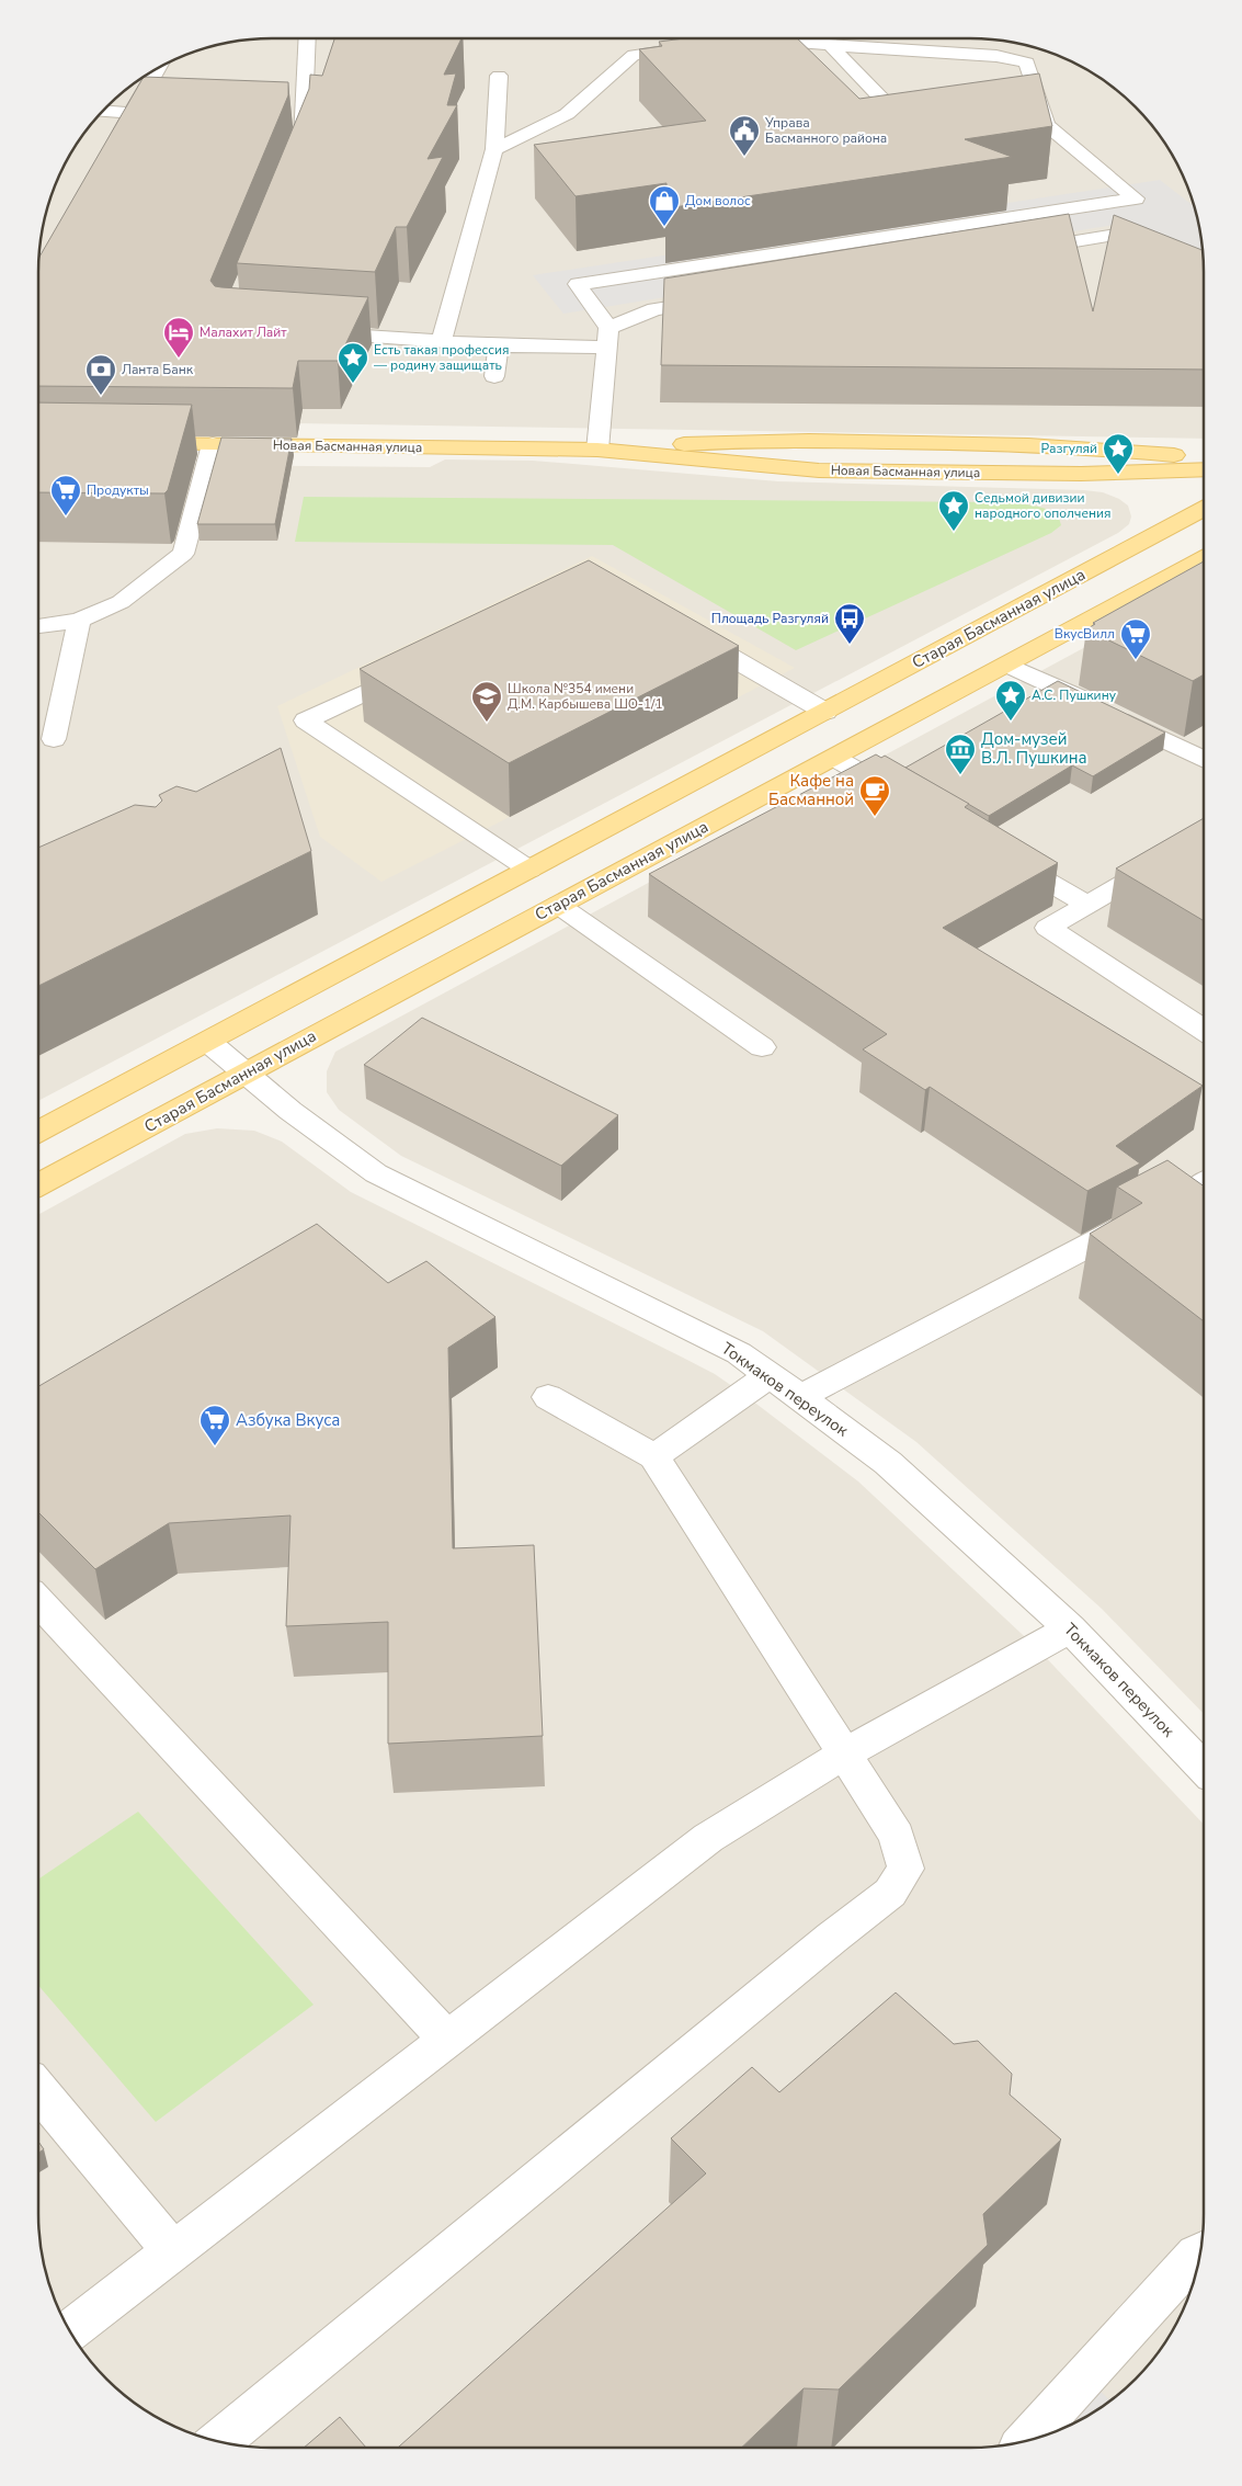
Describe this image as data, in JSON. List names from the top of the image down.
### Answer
{
  "streets": {
    "main road": ["Новая Басманная улица", "Старая Басманная улица"],
    "street": ["Токмаков переулок"]
  },
  "crossings": [
    ["Старая Басманная улица", "Токмаков переулок"]
  ],
  "places": {
    "public building": ["Управа Басманного района"],
    "shop": ["Дом волос"],
    "hotel": ["Малахит Лайт"],
    "place": [
      "Есть такая профессия — родину защищать",
      "Разгуляй",
      "Седьмой дивизии народного ополчения",
      "А.С. Пушкину"
    ],
    "bank": ["Ланта Банк"],
    "supermarket": ["Продукты", "ВкусВилл", "Азбука Вкуса"],
    "bus stop": ["Площадь Разгуляй"],
    "school or university": ["Школа №354 имени Д.М. Карбышева ШО-1/1"],
    "museum": ["Дом-музей В.Л. Пушкина"],
    "cafe": ["Кафе на Басманной"]
  }
}
